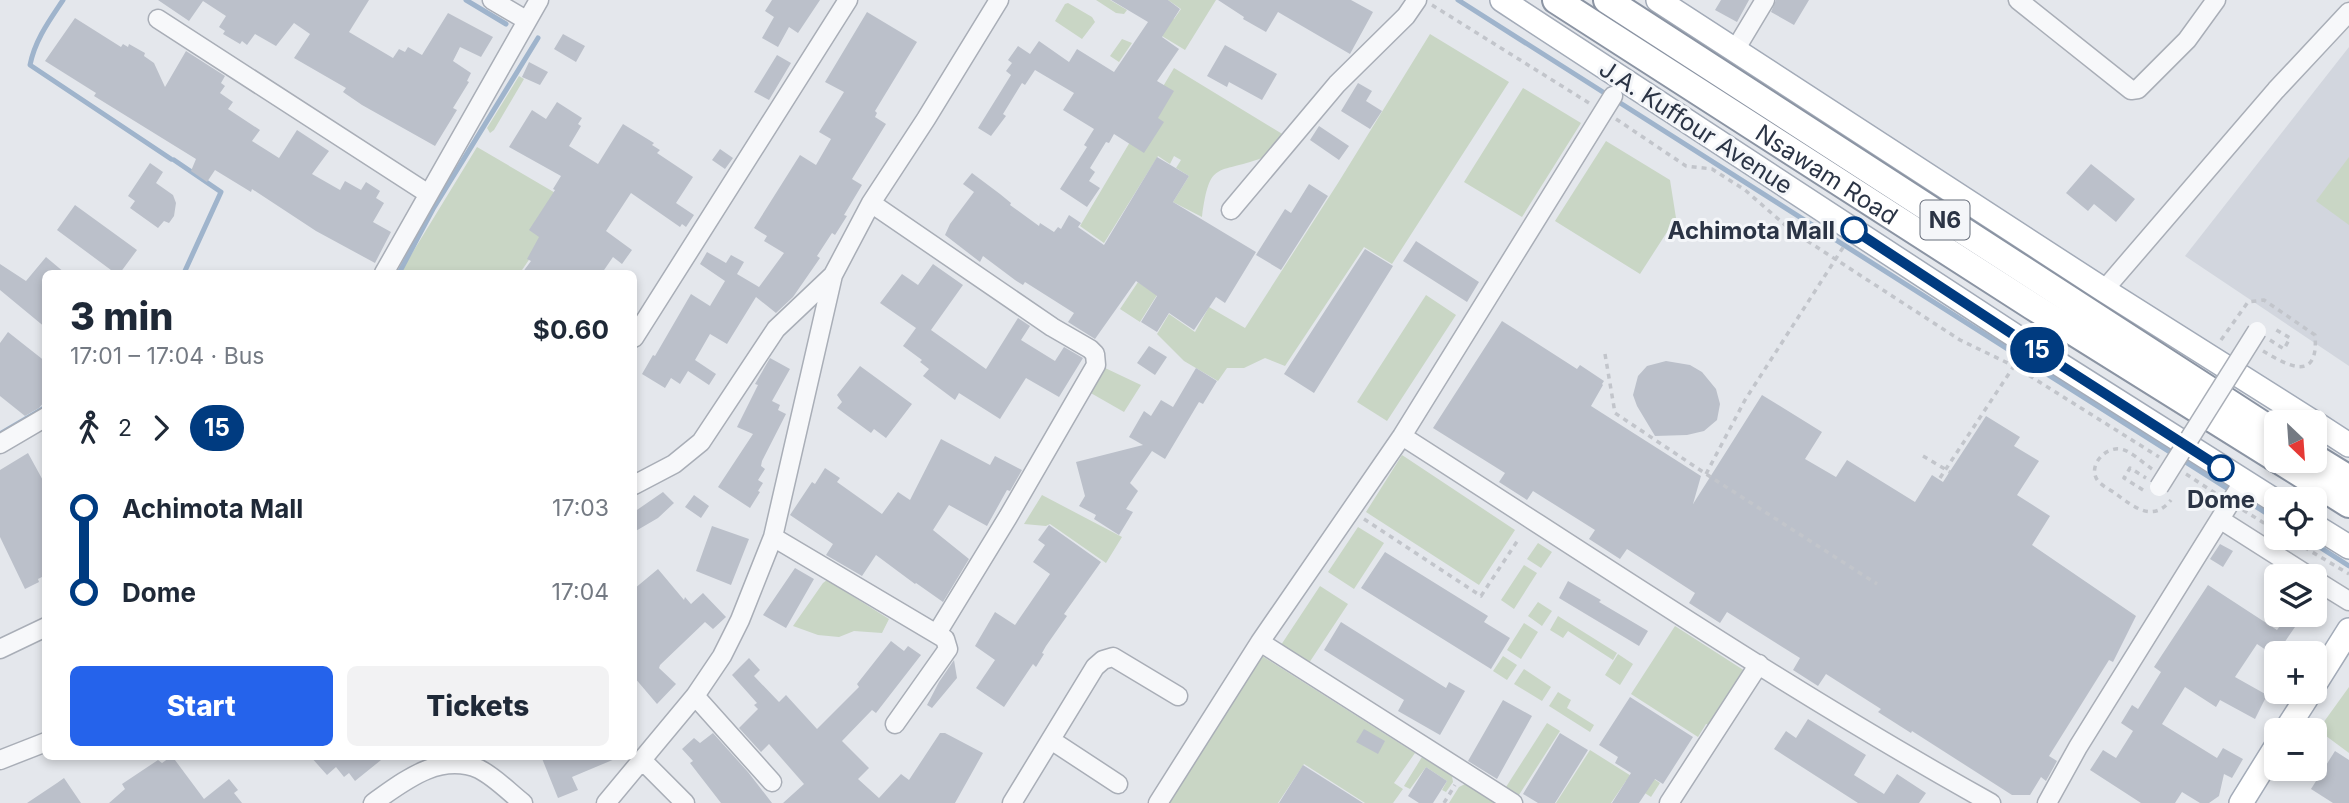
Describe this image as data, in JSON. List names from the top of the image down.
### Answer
{
  "streets": {
    "highway": ["Nsawam Road", "N6"],
    "main road": ["J.A. Kuffour Avenue"]
  },
  "places": ["Achimota Mall", "Dome"],
  "lines": ["bus line 15"],
  "north": "bottom right",
  "page": {
    "on_map": "15",
    "heading": ["3 min", "17:01 – 17:04 · Bus", "$0.60"],
    "legs": ["2", "15"],
    "map_buttons": ["+", "−"],
    "list": [
      {
        "name": "Achimota Mall",
        "value": "17:03"
      },
      {
        "name": "Dome",
        "value": "17:04"
      }
    ],
    "buttons": ["Start", "Tickets"]
  }
}
